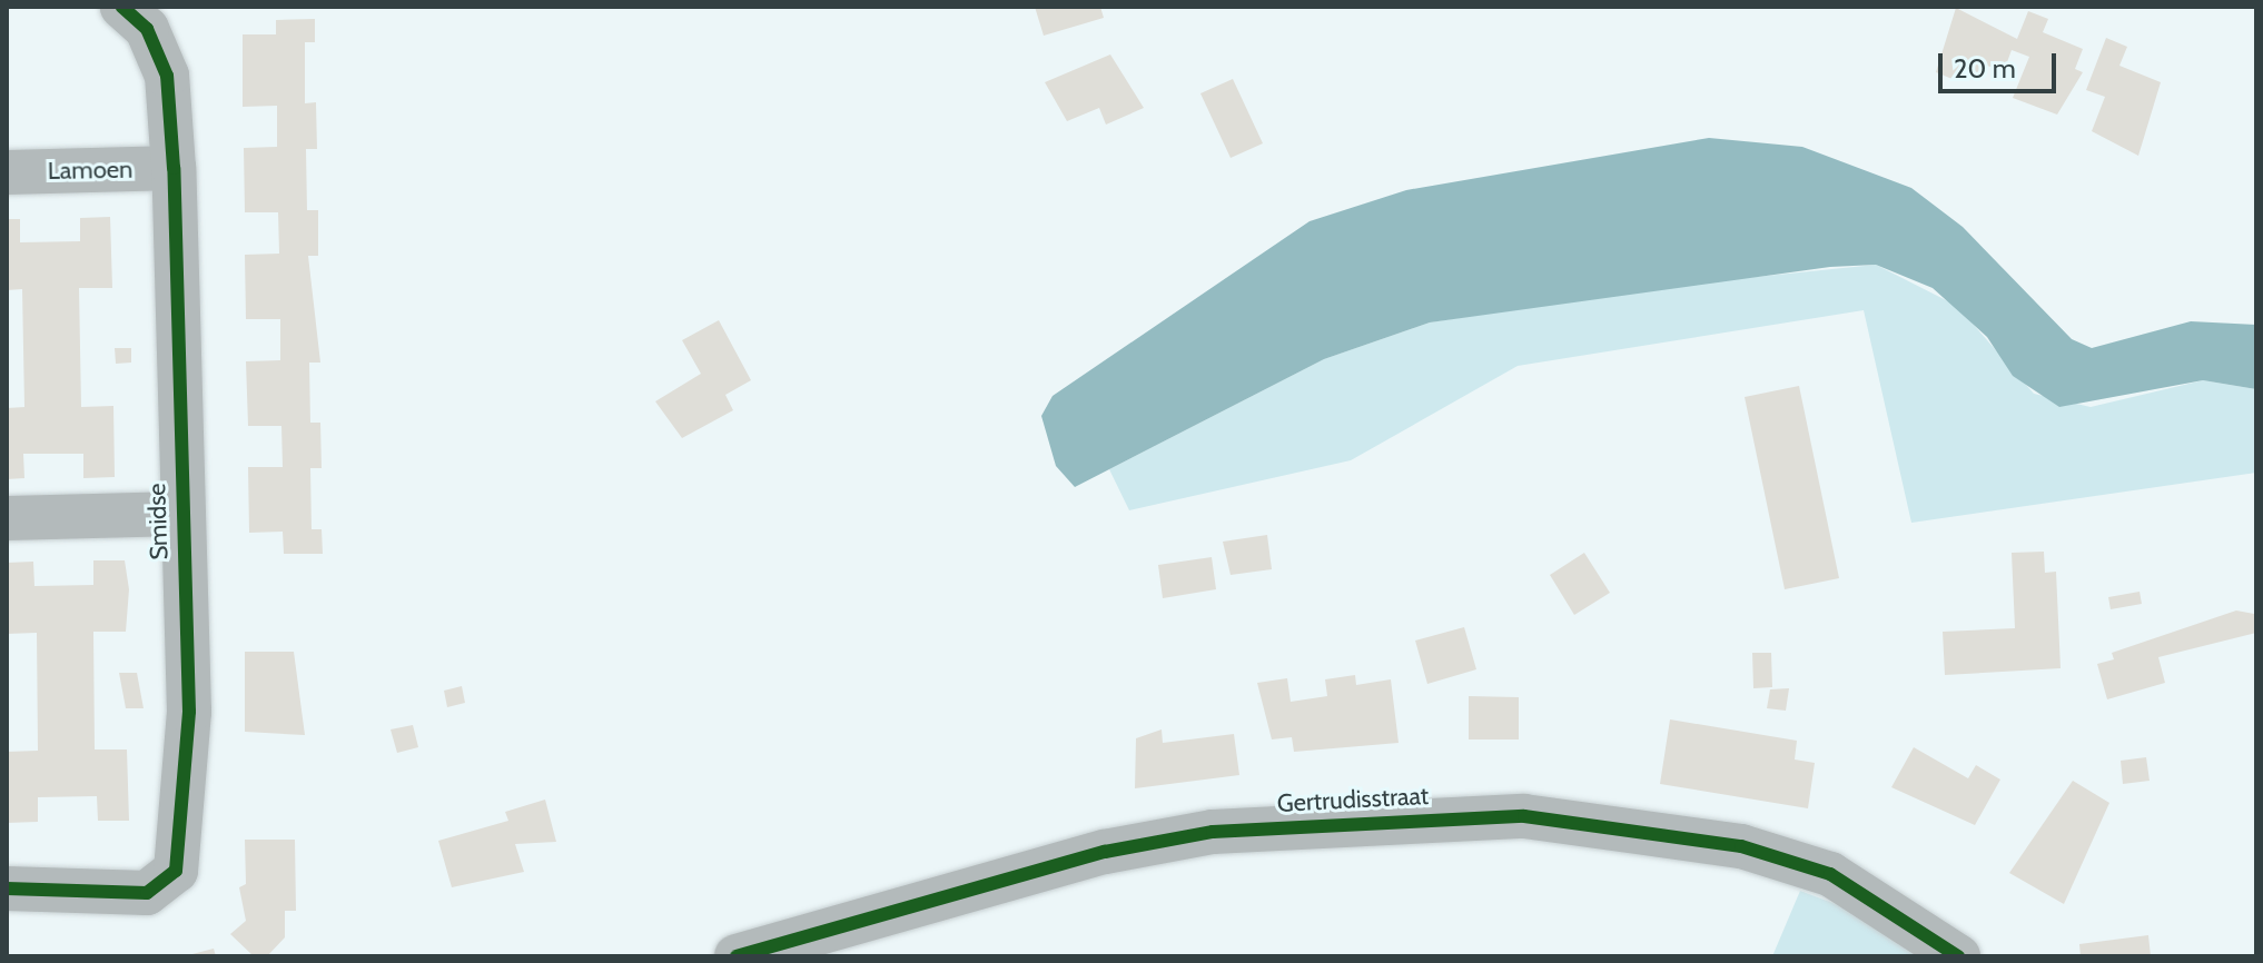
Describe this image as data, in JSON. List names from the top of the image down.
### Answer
{
  "streets": {
    "street": ["Lamoen", "Smidse", "Gertrudisstraat"]
  },
  "crossings": [
    ["Lamoen", "Smidse"]
  ],
  "scale_bar": "20 m"
}
